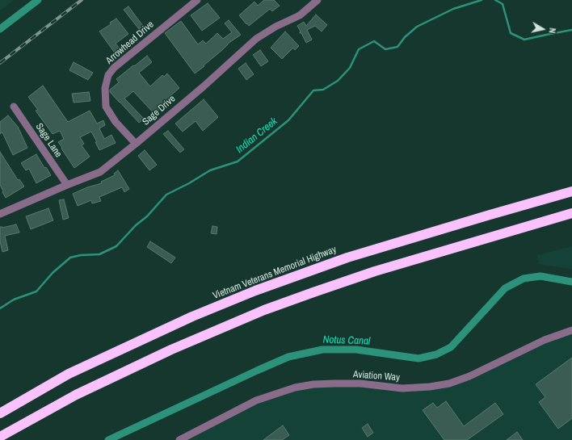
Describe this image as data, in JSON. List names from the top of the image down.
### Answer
{
  "streets": {
    "highway": ["Vietnam Veterans Memorial Highway"],
    "street": [
      "Arrowhead Drive",
      "Sage Drive",
      "Sage Lane",
      "Aviation Way"
    ]
  },
  "crossings": [
    ["Arrowhead Drive", "Sage Drive"],
    ["Sage Drive", "Sage Lane"]
  ],
  "water": ["Indian Creek", "Notus Canal"],
  "north": "right"
}
